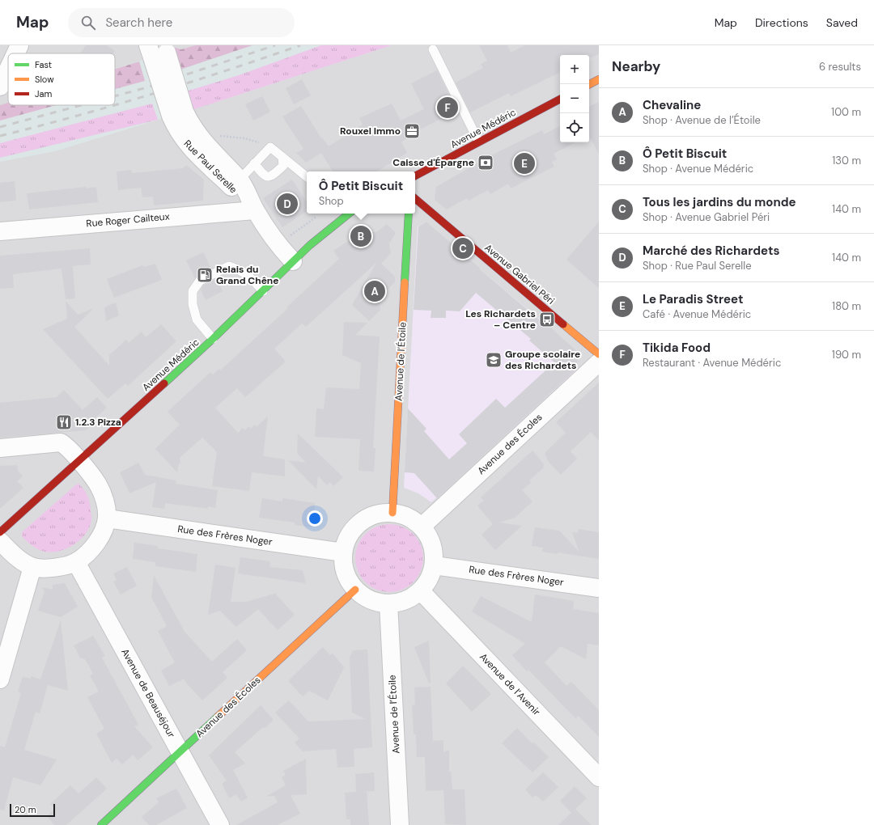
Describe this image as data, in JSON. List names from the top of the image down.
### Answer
{
  "streets": {
    "street": [
      "Avenue Médéric",
      "Rue Paul Serelle",
      "Rue Roger Cailteux",
      "Avenue Gabriel Péri",
      "Avenue de l’Étoile",
      "Avenue des Écoles",
      "Rue des Frères Noger",
      "Avenue de l’Avenir",
      "Avenue de Beauséjour"
    ]
  },
  "crossings": [
    ["Avenue Médéric", "Rue Paul Serelle"],
    ["Rue Paul Serelle", "Rue Roger Cailteux"],
    ["Avenue de l’Étoile", "Avenue des Écoles"],
    ["Avenue de l’Étoile", "Rue des Frères Noger"],
    ["Avenue de l’Étoile", "Avenue de l’Avenir"],
    ["Avenue des Écoles", "Rue des Frères Noger"],
    ["Avenue des Écoles", "Avenue de l’Avenir"],
    ["Avenue des Écoles", "Avenue de Beauséjour"],
    ["Rue des Frères Noger", "Avenue de l’Avenir"]
  ],
  "places": {
    "office": ["Rouxel Immo"],
    "bank": ["Caisse d'Épargne"],
    "fuel station": ["Relais du Grand Chêne"],
    "bus stop": ["Les Richardets – Centre"],
    "school or university": ["Groupe scolaire des Richardets"],
    "restaurant": ["1.2.3 Pizza"]
  },
  "legend": ["Fast", "Slow", "Jam"],
  "scale_bar": "20 m",
  "page": {
    "header": "Map",
    "search": "Search here",
    "nav": ["Map", "Directions", "Saved"],
    "heading": ["Nearby", "6 results"],
    "map_buttons": ["+", "−"],
    "list": [
      {
        "mark": "A",
        "name": "Chevaline",
        "note": "Shop · Avenue de l’Étoile",
        "value": "100 m"
      },
      {
        "mark": "B",
        "name": "Ô Petit Biscuit",
        "note": "Shop · Avenue Médéric",
        "value": "130 m"
      },
      {
        "mark": "C",
        "name": "Tous les jardins du monde",
        "note": "Shop · Avenue Gabriel Péri",
        "value": "140 m"
      },
      {
        "mark": "D",
        "name": "Marché des Richardets",
        "note": "Shop · Rue Paul Serelle",
        "value": "140 m"
      },
      {
        "mark": "E",
        "name": "Le Paradis Street",
        "note": "Café · Avenue Médéric",
        "value": "180 m"
      },
      {
        "mark": "F",
        "name": "Tikida Food",
        "note": "Restaurant · Avenue Médéric",
        "value": "190 m"
      }
    ],
    "pins": [
      "F",
      "E",
      "D",
      "B",
      "C",
      "A"
    ],
    "popup": ["Ô Petit Biscuit", "Shop"],
    "scale": "20 m"
  }
}
